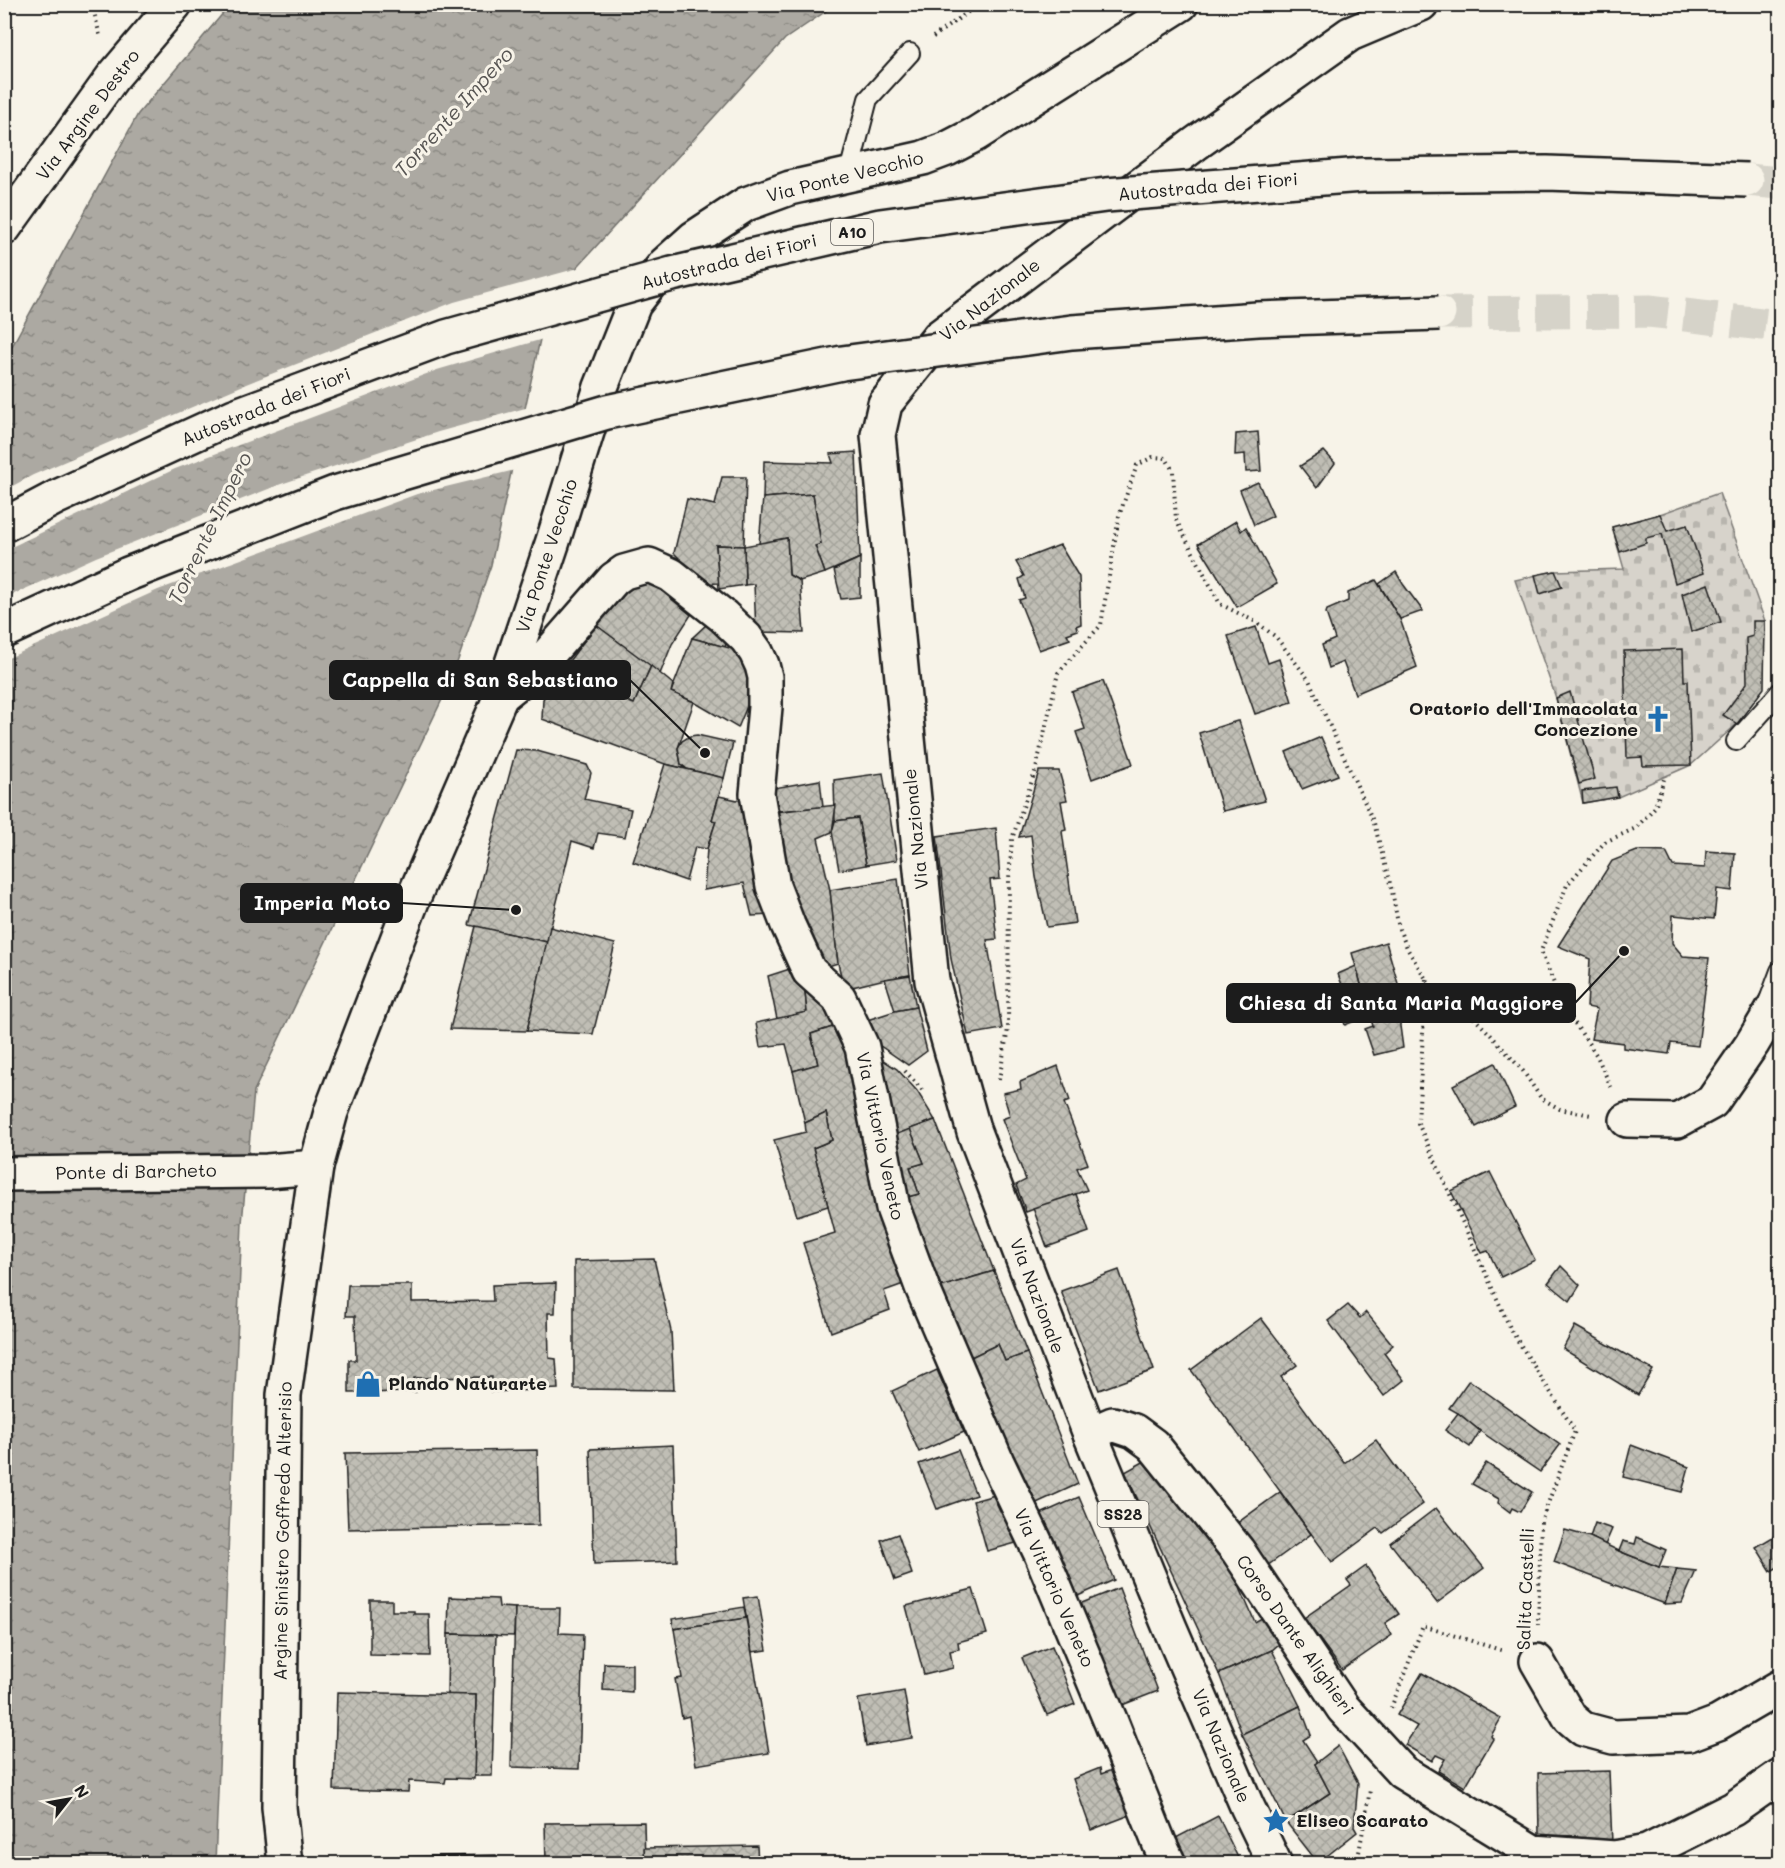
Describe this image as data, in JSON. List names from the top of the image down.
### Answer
{
  "streets": {
    "main road": [
      "Via Argine Destro",
      "Via Ponte Vecchio",
      "Autostrada dei Fiori",
      "A10",
      "Via Nazionale",
      "Via Vittorio Veneto",
      "Ponte di Barcheto",
      "SS28",
      "Argine Sinistro Goffredo Alterisio",
      "Corso Dante Alighieri"
    ],
    "path": ["Salita Castelli"]
  },
  "crossings": [
    ["Via Ponte Vecchio", "Via Vittorio Veneto"],
    ["Via Ponte Vecchio", "Argine Sinistro Goffredo Alterisio"],
    ["Via Nazionale", "Corso Dante Alighieri"],
    ["Via Vittorio Veneto", "Argine Sinistro Goffredo Alterisio"],
    ["Ponte di Barcheto", "Argine Sinistro Goffredo Alterisio"],
    ["Salita Castelli", "Corso Dante Alighieri"]
  ],
  "water": ["Torrente Impero"],
  "places": {
    "church": ["Oratorio dell'Immacolata Concezione"],
    "other": ["Cappella di San Sebastiano", "Imperia Moto", "Chiesa di Santa Maria Maggiore"],
    "shop": ["Plando Naturarte"],
    "place": ["Eliseo Scarato"]
  },
  "north": "top right"
}
